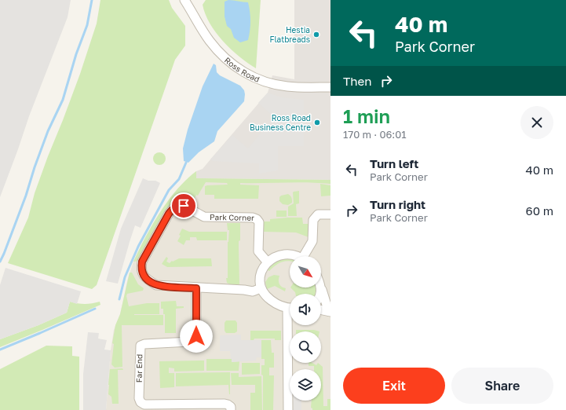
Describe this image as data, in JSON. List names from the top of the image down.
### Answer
{
  "streets": {
    "street": ["Ross Road", "Park Corner", "Far End"]
  },
  "crossings": [
    ["Park Corner", "Far End"]
  ],
  "places": ["Hestia Flatbreads", "Ross Road Business Centre"],
  "north": "bottom right",
  "page": {
    "turn": ["40 m", "Park Corner"],
    "then": "Then",
    "heading": ["1 min", "170 m · 06:01"],
    "list": [
      {
        "name": "Turn left",
        "note": "Park Corner",
        "value": "40 m"
      },
      {
        "name": "Turn right",
        "note": "Park Corner",
        "value": "60 m"
      }
    ],
    "buttons": ["Exit", "Share"]
  }
}
